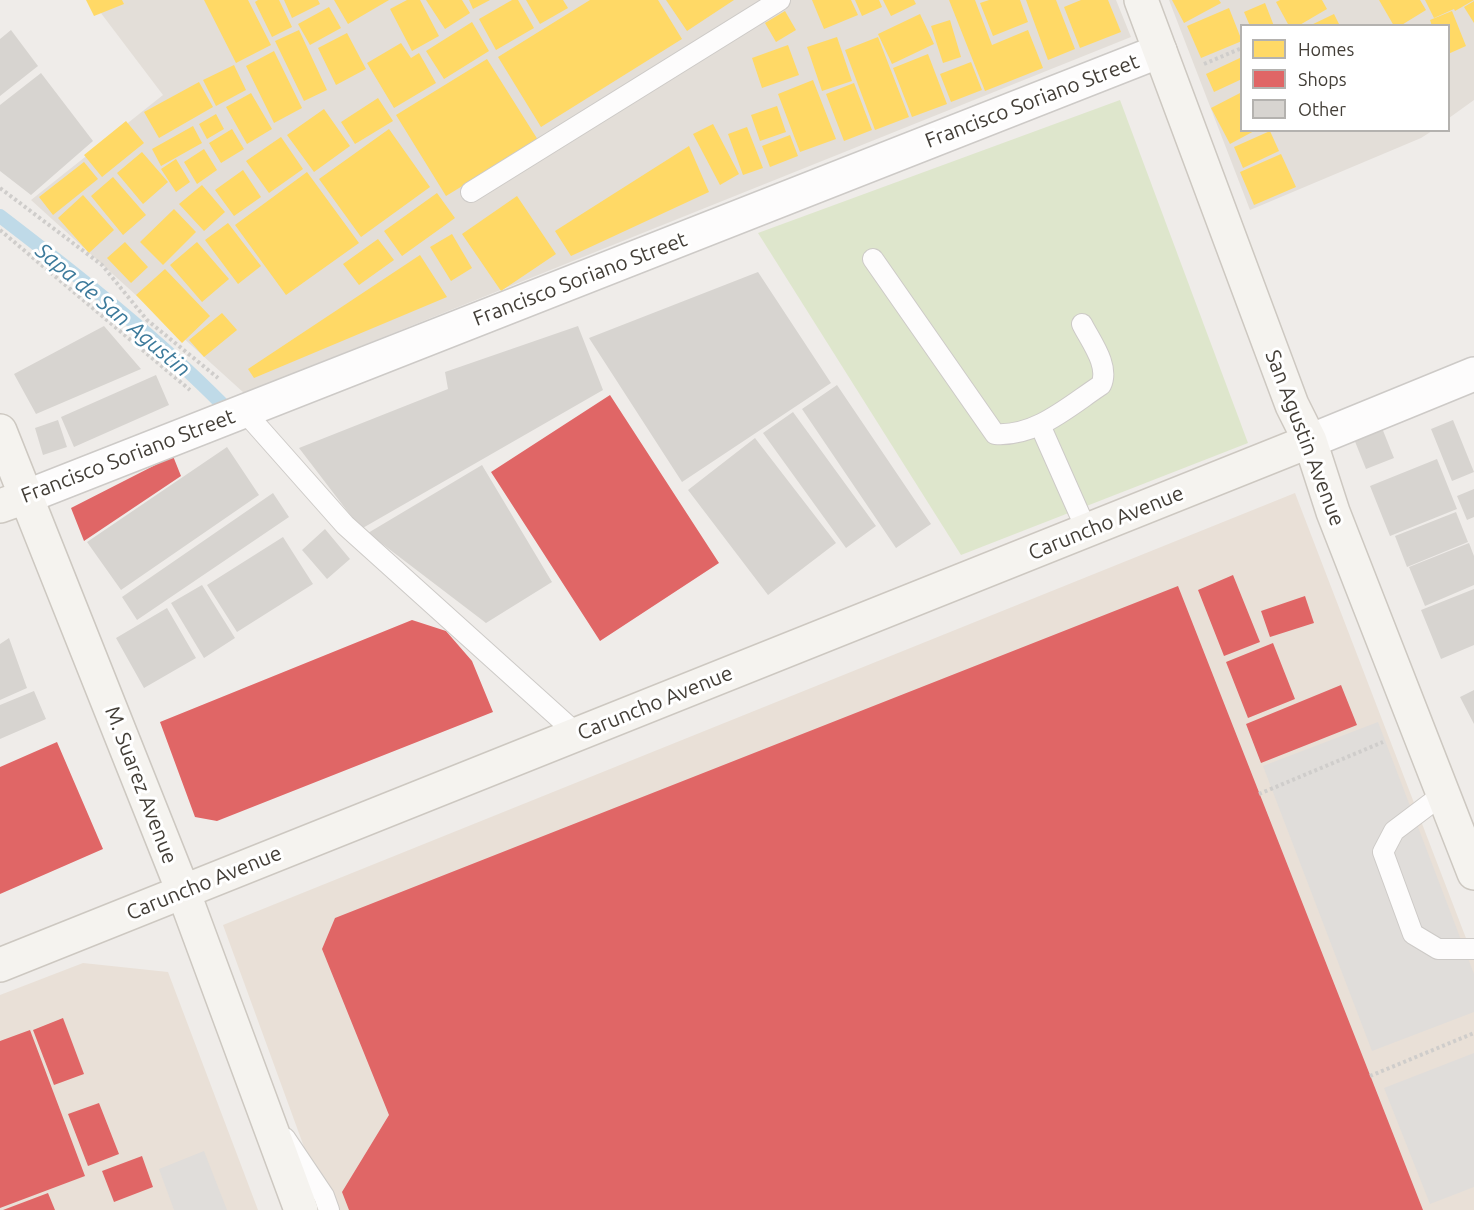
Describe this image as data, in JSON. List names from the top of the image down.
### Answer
{
  "streets": {
    "main road": ["San Agustin Avenue", "Caruncho Avenue", "M. Suarez Avenue"],
    "street": ["Francisco Soriano Street"]
  },
  "crossings": [
    ["Francisco Soriano Street", "San Agustin Avenue"],
    ["Francisco Soriano Street", "M. Suarez Avenue"],
    ["San Agustin Avenue", "Caruncho Avenue"],
    ["Caruncho Avenue", "M. Suarez Avenue"]
  ],
  "water": ["Sapa de San Agustin"],
  "legend": ["Homes", "Shops", "Other"]
}
